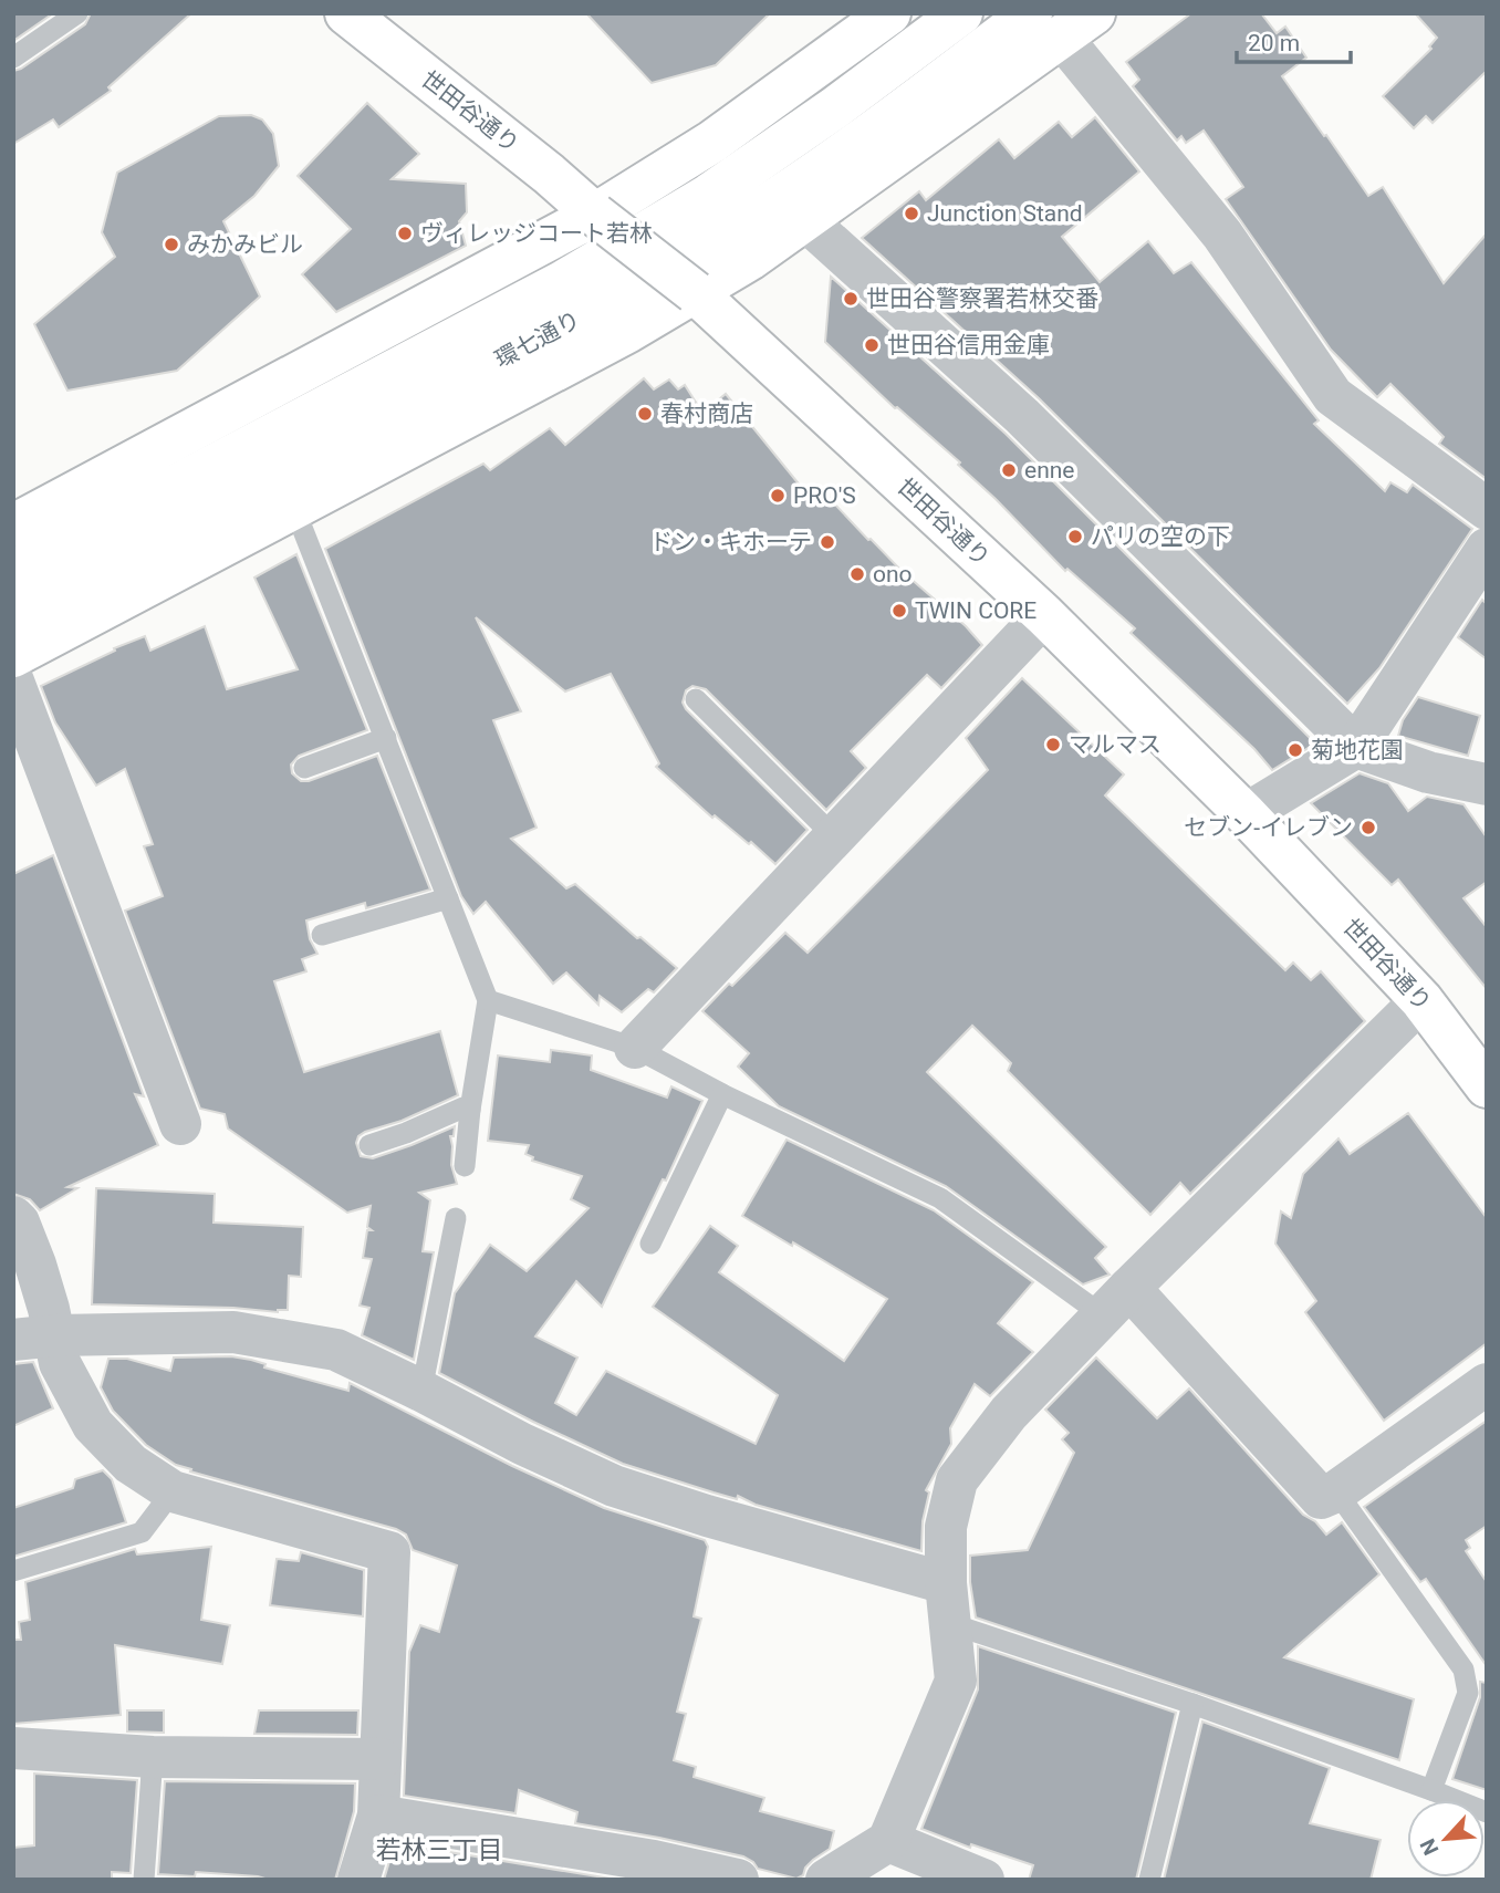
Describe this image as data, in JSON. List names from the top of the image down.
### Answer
{
  "streets": {
    "main road": ["世田谷通り", "環七通り"]
  },
  "districts": ["若林三丁目"],
  "places": [
    "Junction Stand",
    "ヴィレッジコート若林",
    "みかみビル",
    "世田谷警察署若林交番",
    "世田谷信用金庫",
    "春村商店",
    "enne",
    "PRO'S",
    "パリの空の下",
    "ドン・キホーテ",
    "ono",
    "TWIN CORE",
    "マルマス",
    "菊地花園",
    "セブン-イレブン"
  ],
  "scale_bar": "20 m",
  "north": "bottom left"
}
